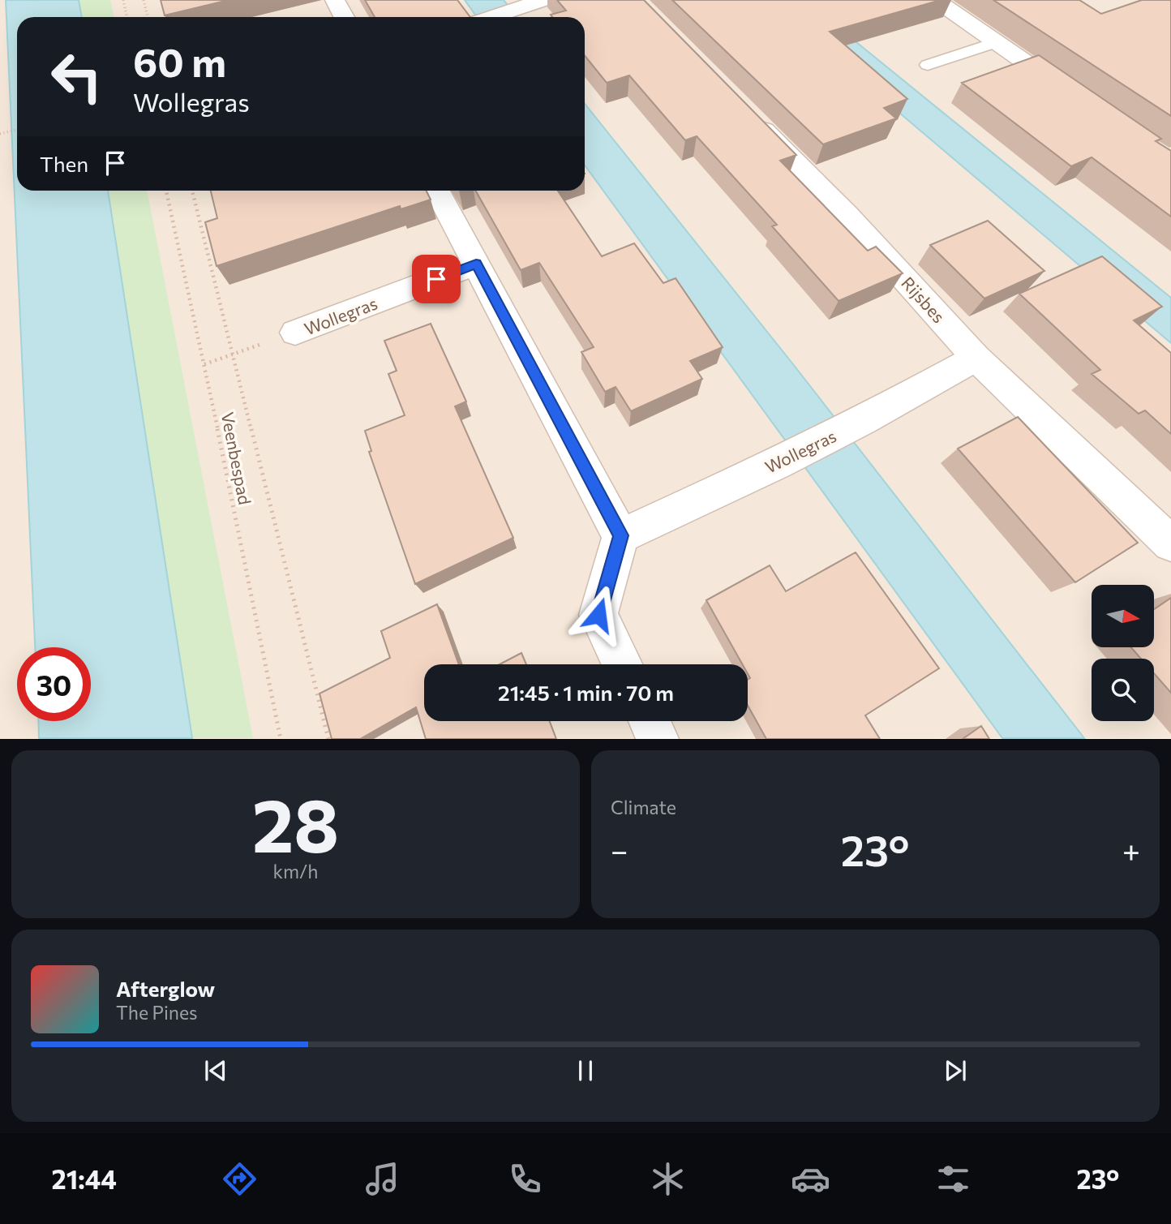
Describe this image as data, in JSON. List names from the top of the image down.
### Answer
{
  "streets": {
    "street": ["Rijsbes", "Wollegras"],
    "path": ["Veenbespad"]
  },
  "crossings": [
    ["Rijsbes", "Wollegras"],
    ["Wollegras", "Veenbespad"]
  ],
  "north": "right",
  "page": {
    "turn": ["60 m", "Wollegras"],
    "then": "Then",
    "limit": "30",
    "trip": "21:45 · 1 min · 70 m",
    "tile": [
      ["28", "km/h"],
      "Climate"
    ],
    "heat": ["−", "23°", "+"],
    "song": ["Afterglow", "The Pines"],
    "tabs": ["21:44", "23°"]
  }
}
